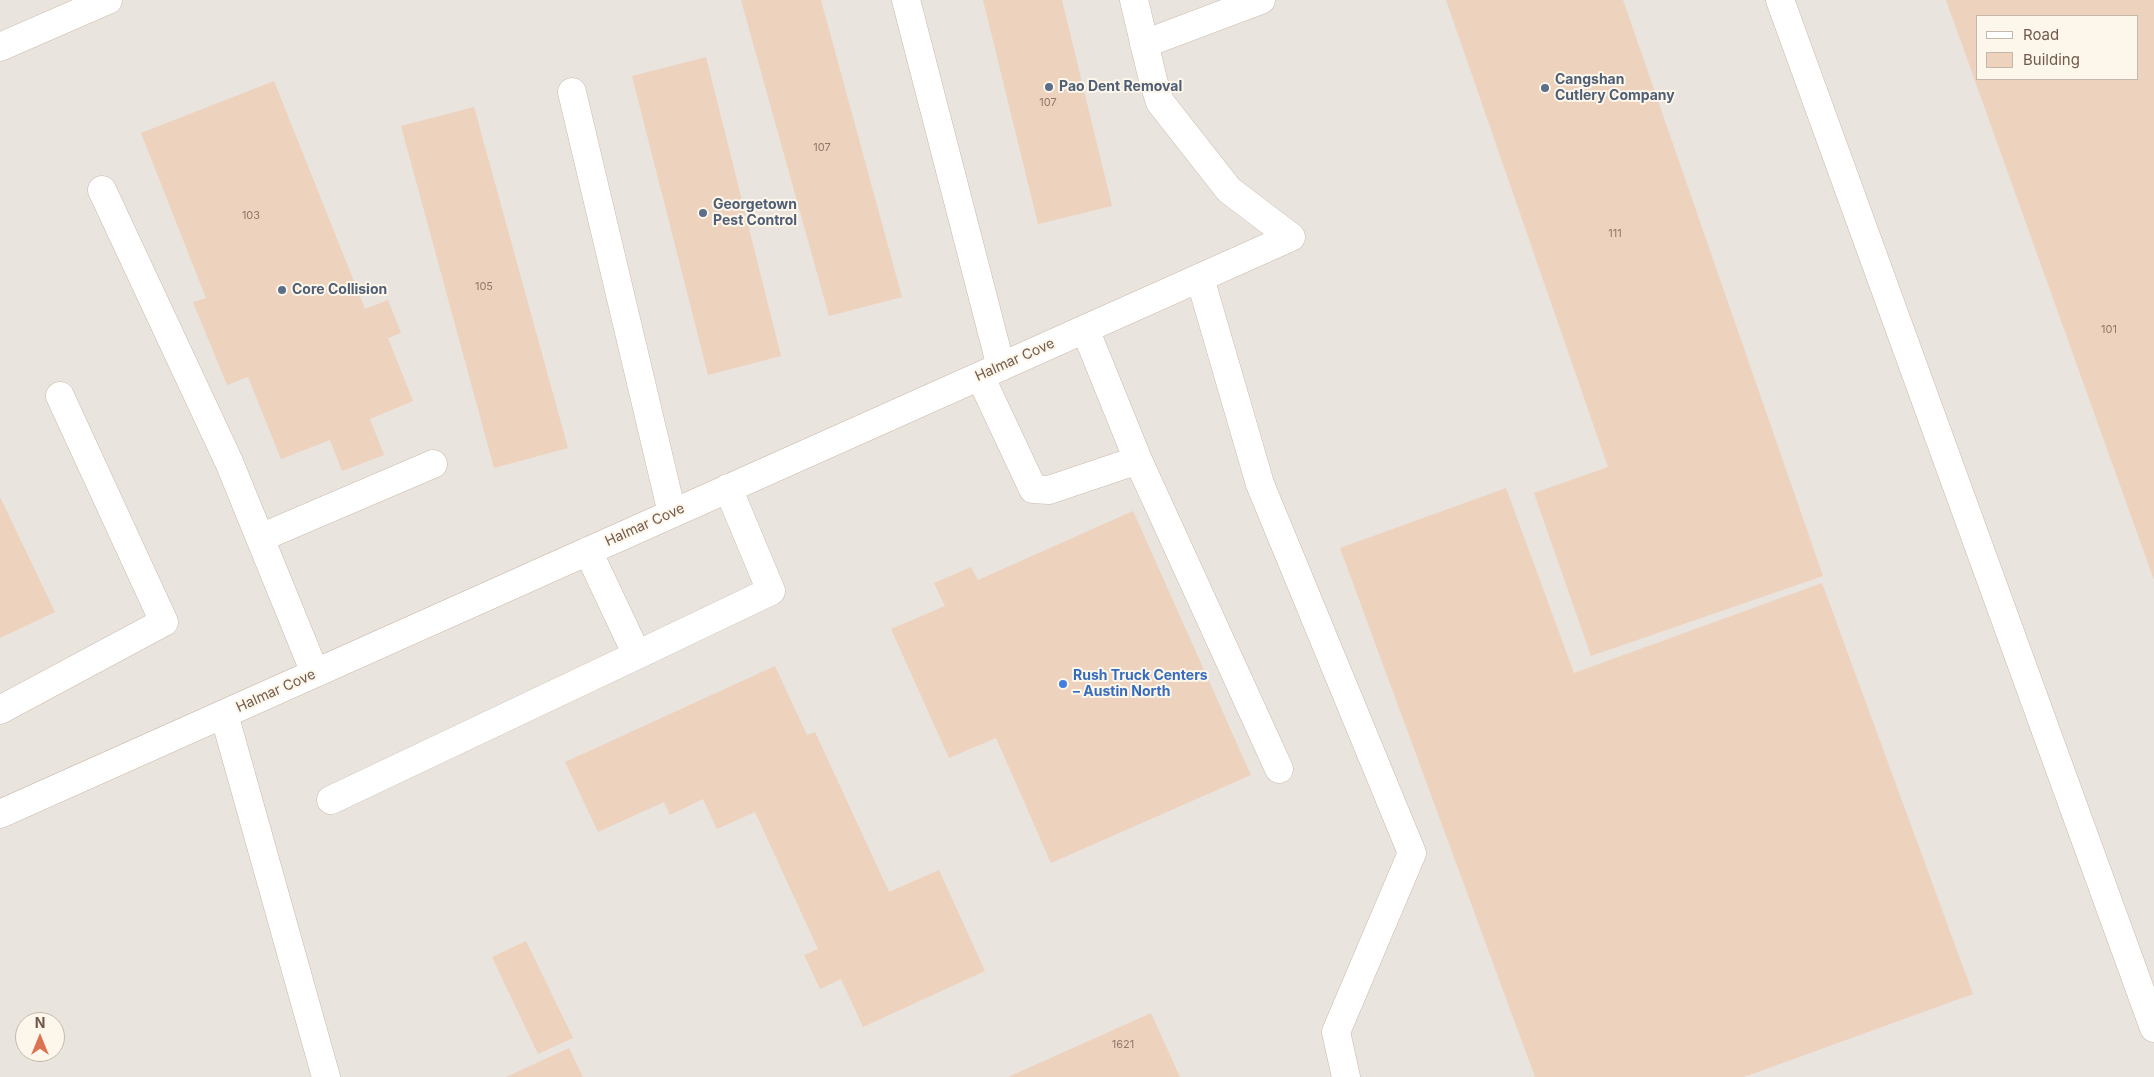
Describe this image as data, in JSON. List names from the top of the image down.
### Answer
{
  "streets": {
    "street": ["Halmar Cove"]
  },
  "places": [
    "Pao Dent Removal",
    "Cangshan Cutlery Company",
    "Georgetown Pest Control",
    "Core Collision",
    "Rush Truck Centers – Austin North"
  ],
  "house_numbers": [
    "107",
    "107",
    "103",
    "111",
    "105",
    "101",
    "1621"
  ],
  "legend": ["Road", "Building"],
  "north": "top"
}
